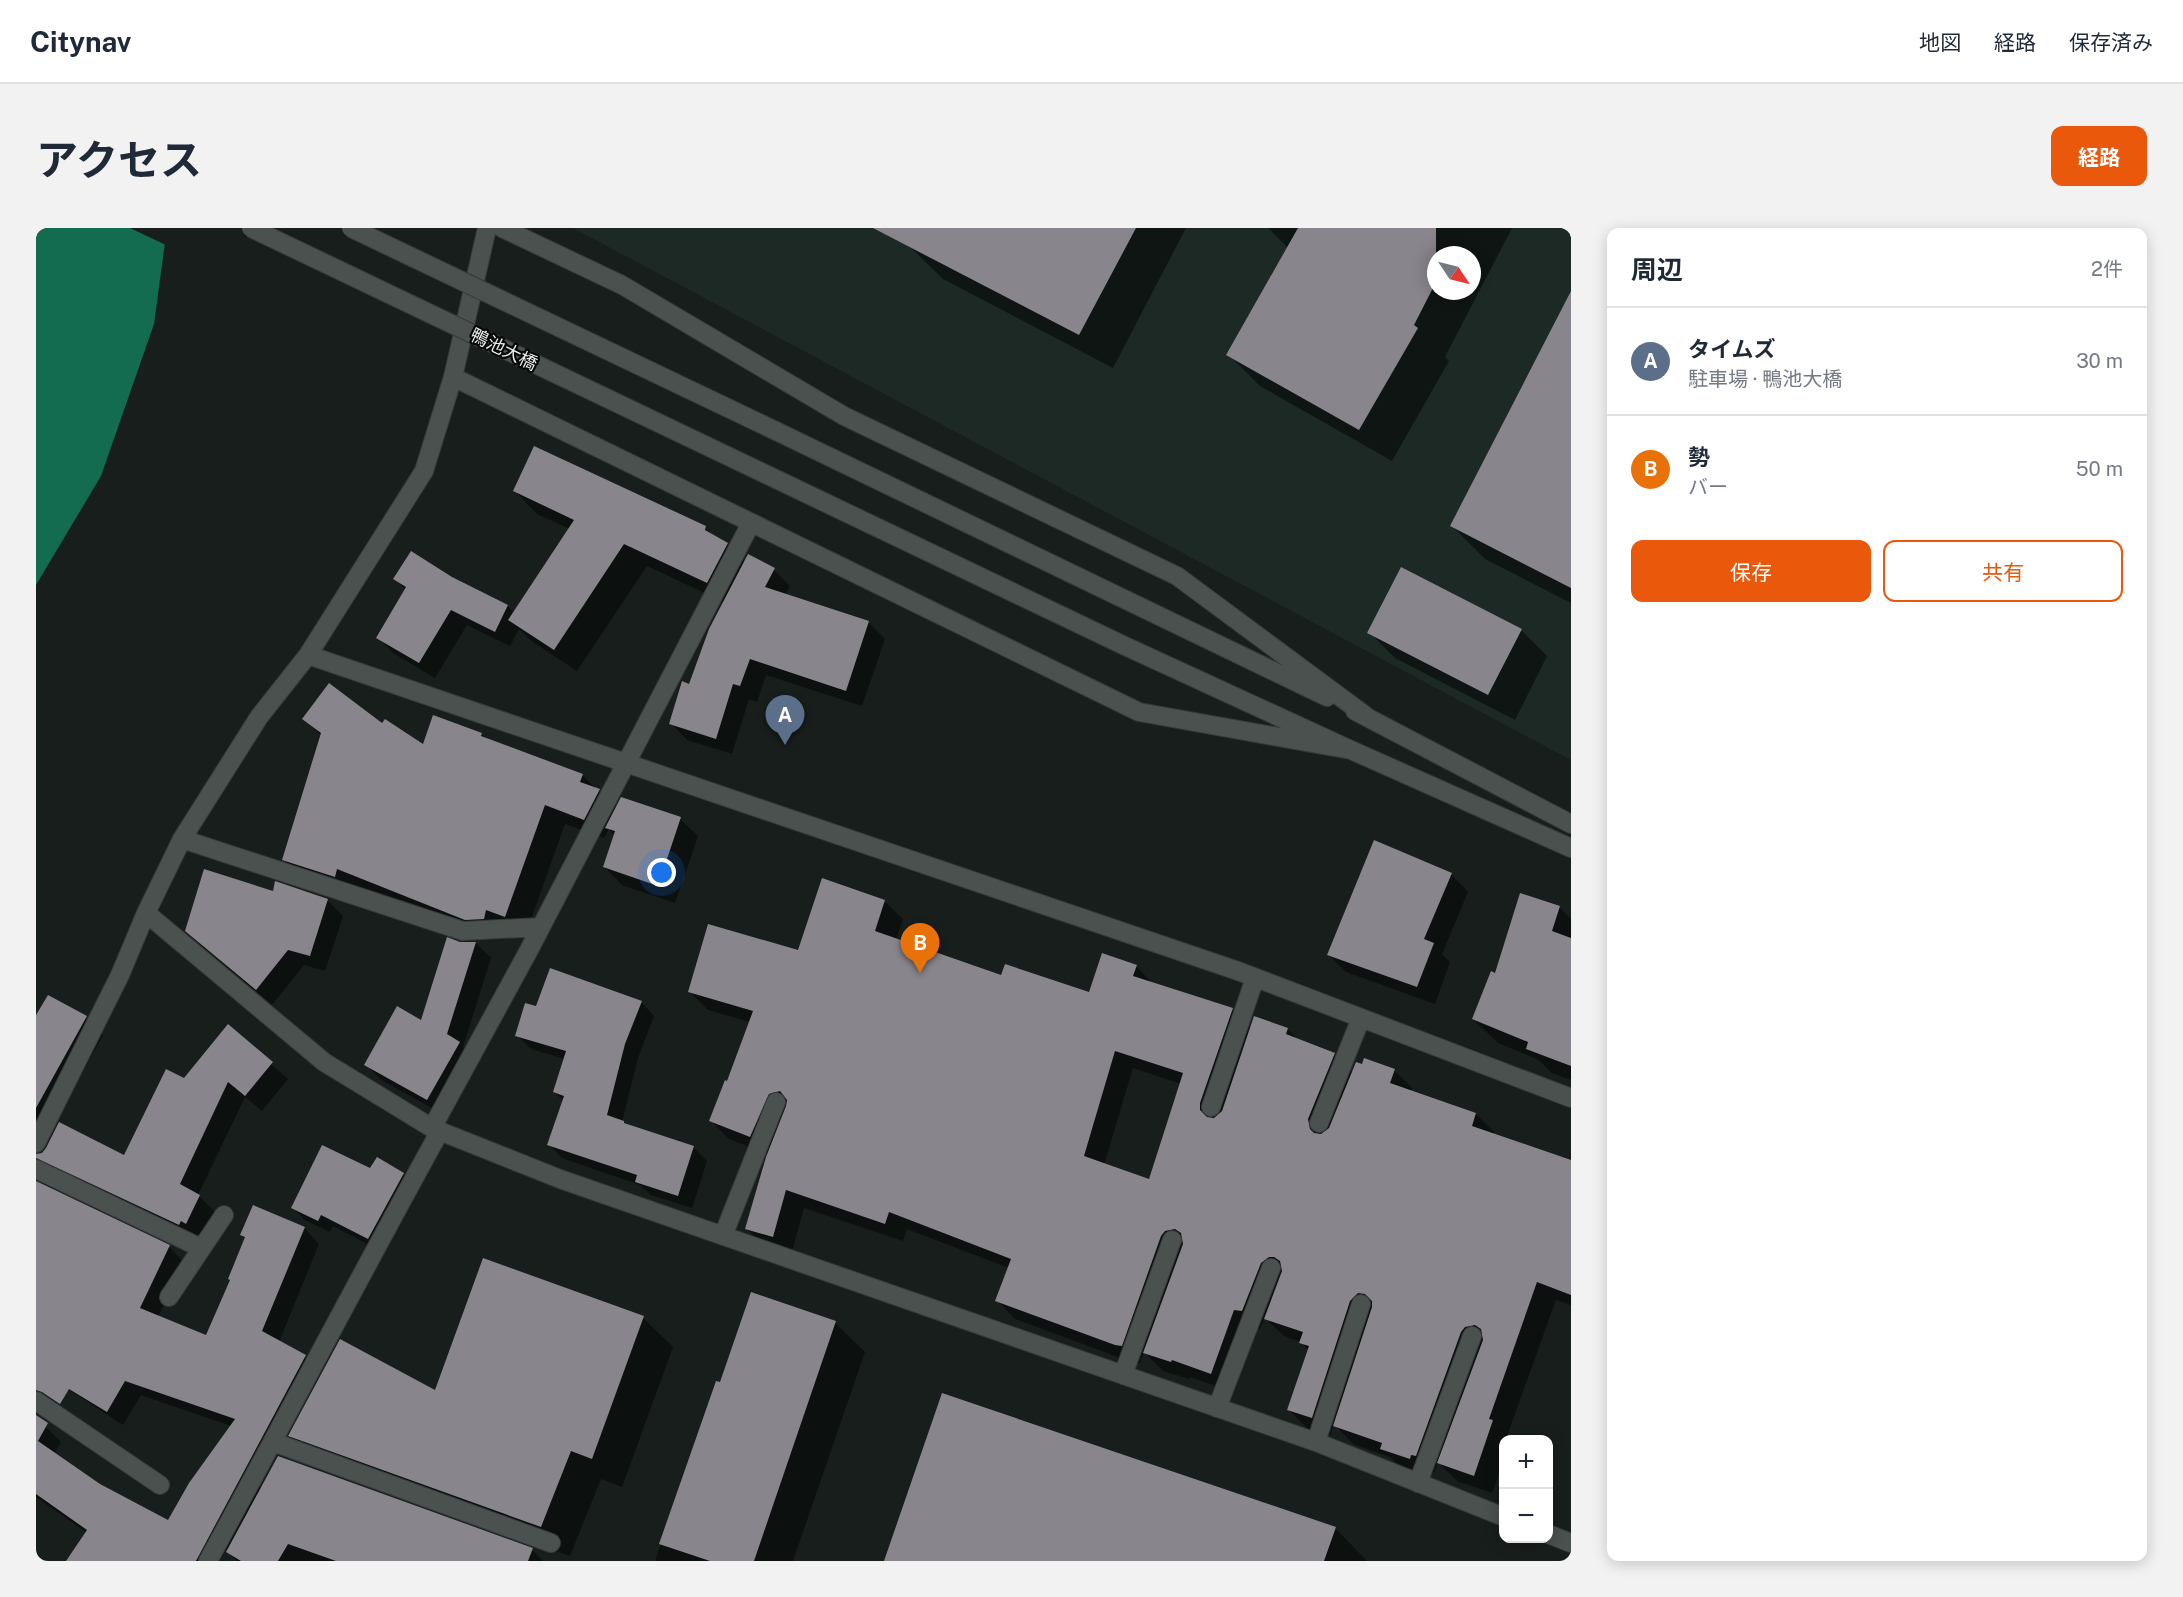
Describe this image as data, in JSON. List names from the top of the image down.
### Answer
{
  "streets": {
    "street": ["鴨池大橋"]
  },
  "north": "bottom right",
  "page": {
    "header": "Citynav",
    "nav": ["地図", "経路", "保存済み"],
    "title": "アクセス",
    "buttons": [
      "経路",
      ["保存", "共有"]
    ],
    "heading": ["周辺", "2件"],
    "list": [
      {
        "mark": "A",
        "name": "タイムズ",
        "note": "駐車場 · 鴨池大橋",
        "value": "30 m"
      },
      {
        "mark": "B",
        "name": "勢",
        "note": "バー",
        "value": "50 m"
      }
    ],
    "pins": ["A", "B"],
    "map_buttons": ["+", "−"]
  }
}
